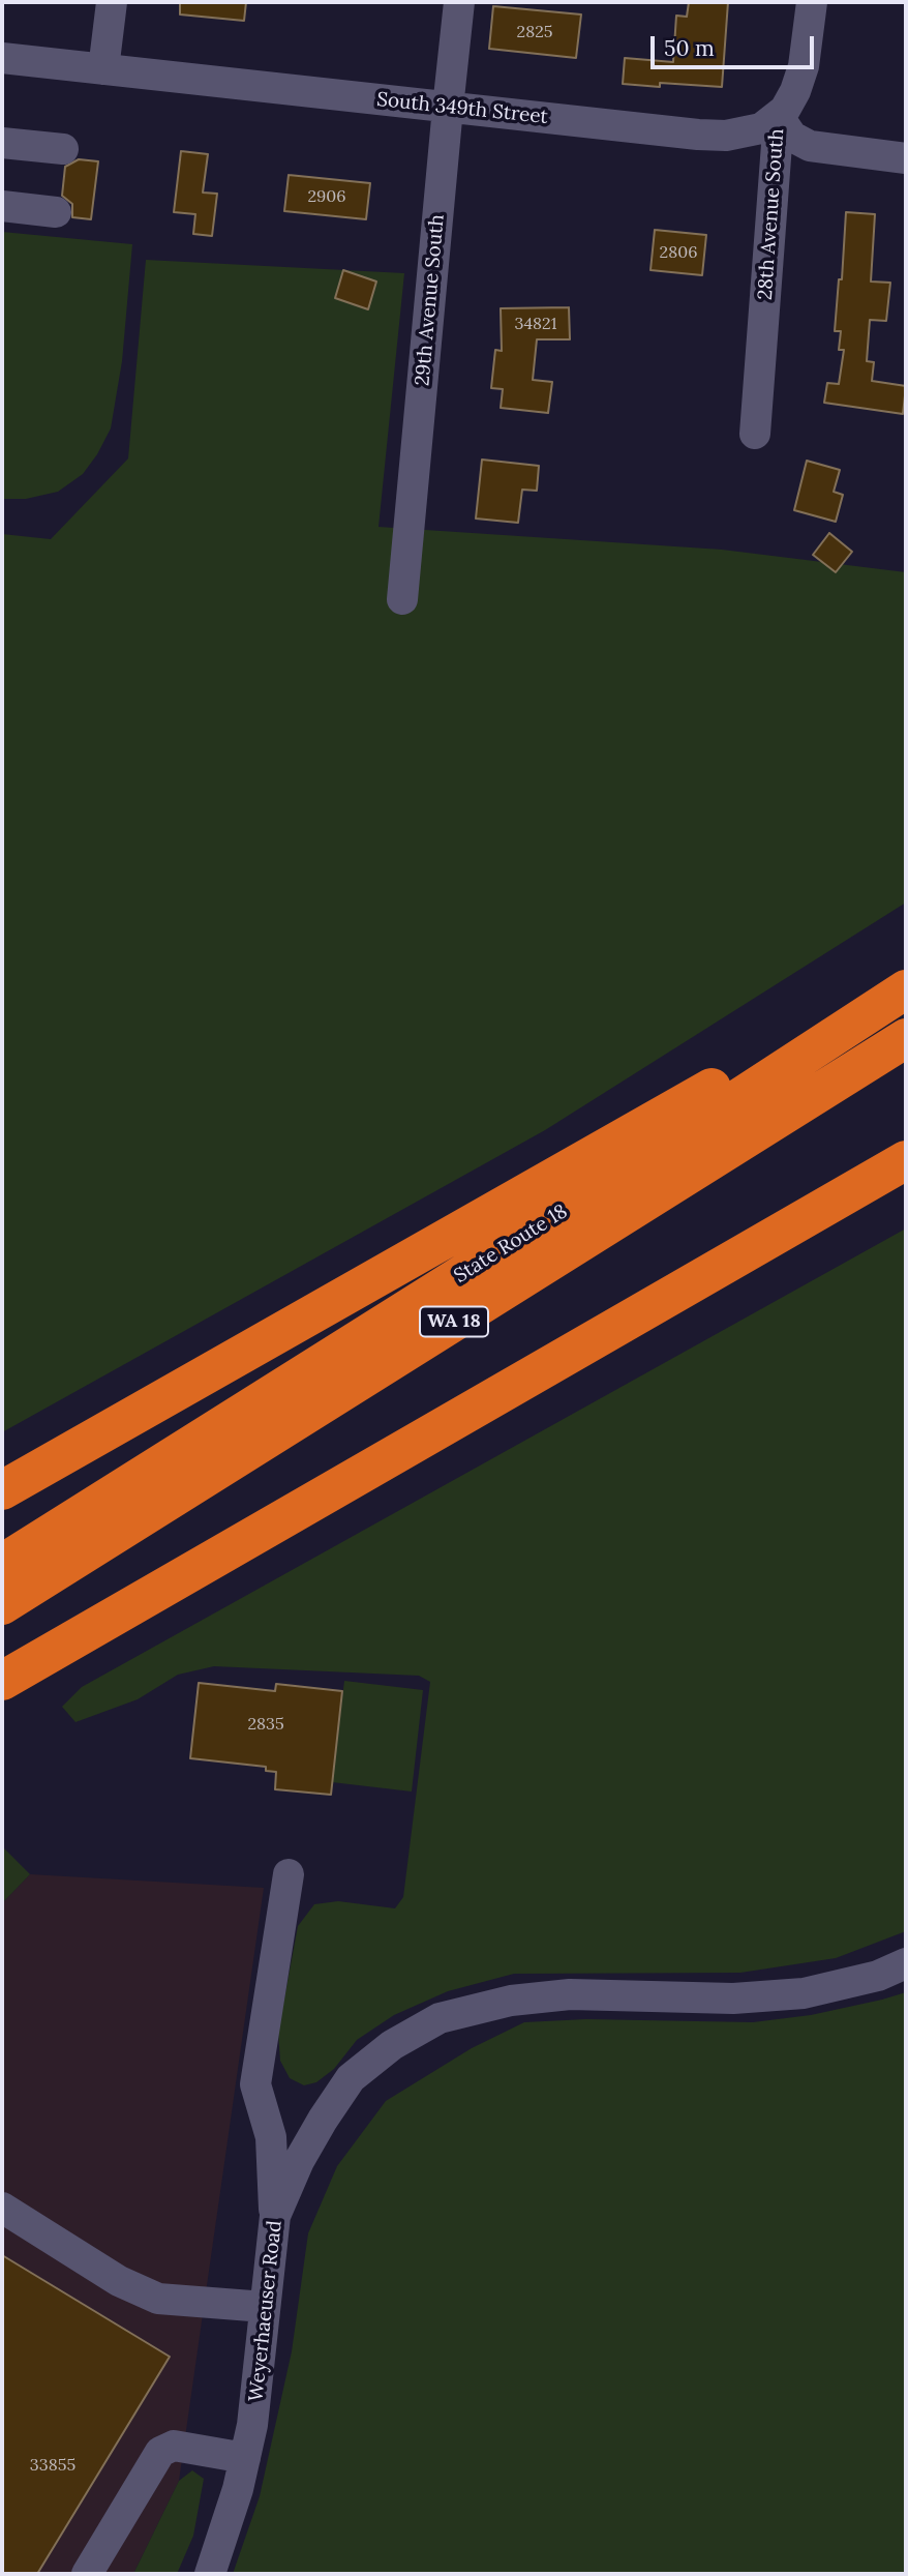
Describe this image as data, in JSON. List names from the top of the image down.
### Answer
{
  "streets": {
    "highway": ["State Route 18", "WA 18"],
    "street": [
      "South 349th Street",
      "28th Avenue South",
      "29th Avenue South",
      "Weyerhaeuser Road"
    ]
  },
  "crossings": [
    ["South 349th Street", "28th Avenue South"],
    ["South 349th Street", "29th Avenue South"]
  ],
  "house_numbers": [
    "2825",
    "2906",
    "2806",
    "34821",
    "2835",
    "33855"
  ],
  "scale_bar": "50 m"
}
